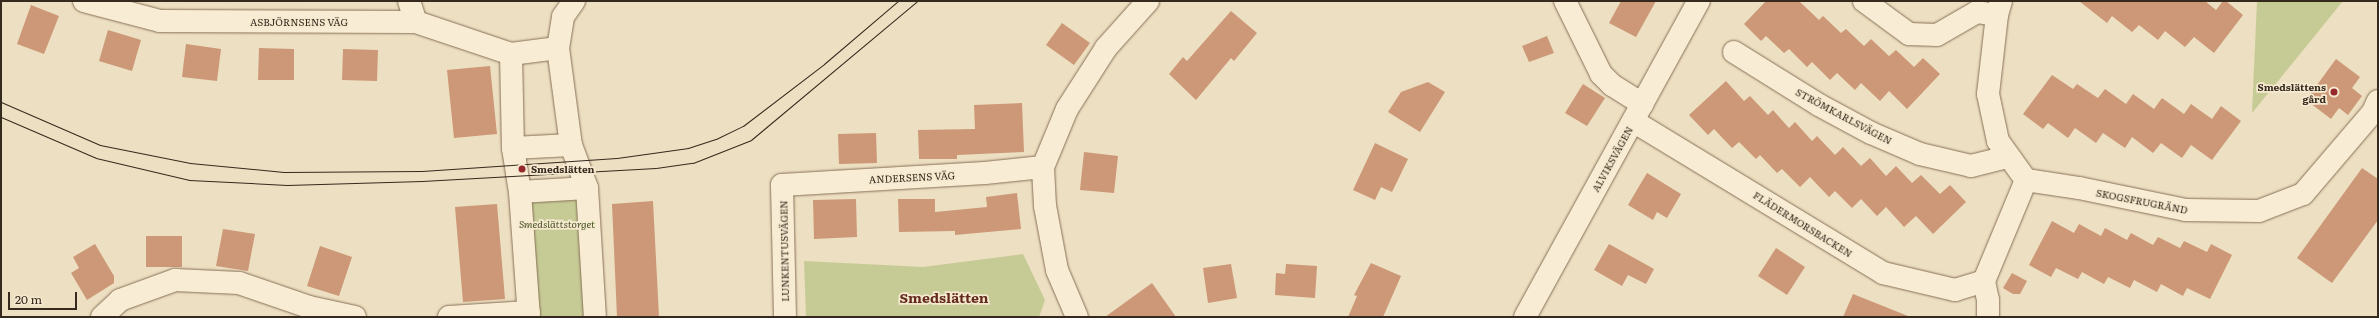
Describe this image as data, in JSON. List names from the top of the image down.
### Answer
{
  "streets": {
    "street": [
      "ASBJÖRNSENS VÄG",
      "STRÖMKARLSVÄGEN",
      "ALVIKSVÄGEN",
      "ANDERSENS VÄG",
      "SKOGSFRUGRÄND",
      "FLÄDERMORSBACKEN",
      "LUNKENTUSVÄGEN"
    ]
  },
  "crossings": [
    ["ALVIKSVÄGEN", "FLÄDERMORSBACKEN"],
    ["ANDERSENS VÄG", "LUNKENTUSVÄGEN"]
  ],
  "districts": ["Smedslätten"],
  "parks": ["Smedslättstorget"],
  "places": ["Smedslättens gård", "Smedslätten"],
  "scale_bar": "20 m"
}
